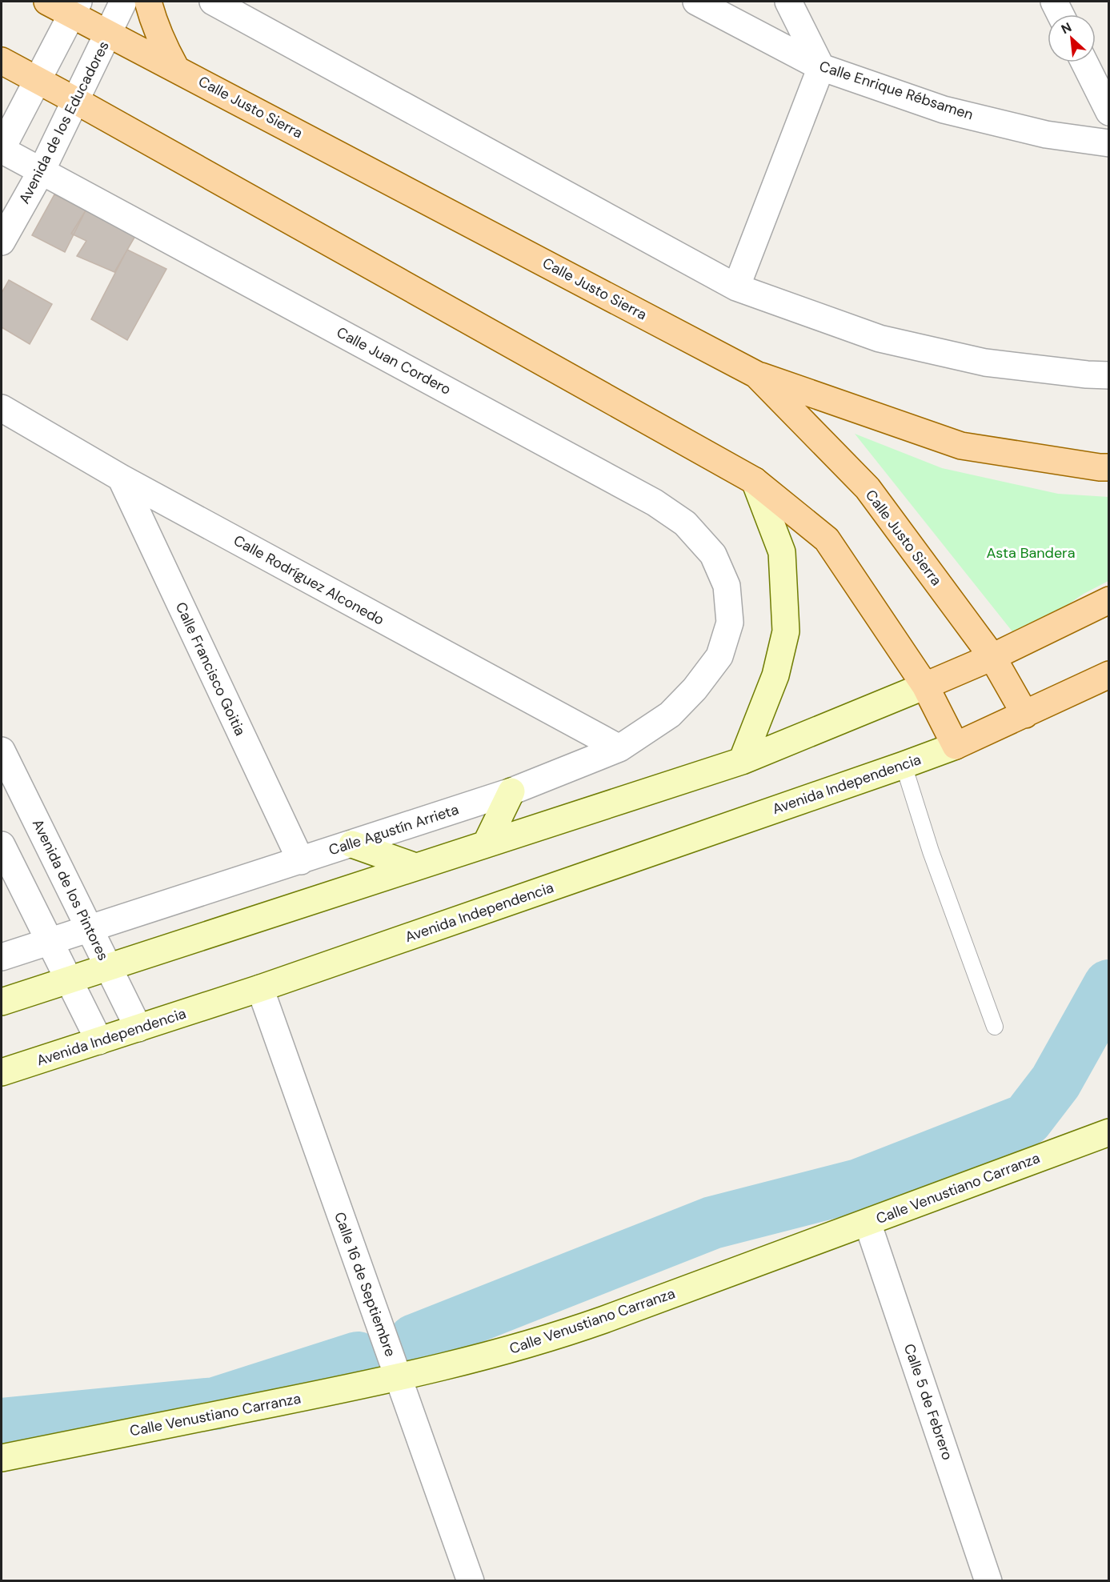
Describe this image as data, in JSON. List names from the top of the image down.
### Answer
{
  "streets": {
    "main road": ["Calle Justo Sierra", "Avenida Independencia", "Calle Venustiano Carranza"],
    "street": [
      "Calle Enrique Rébsamen",
      "Avenida de los Educadores",
      "Calle Juan Cordero",
      "Calle Rodríguez Alconedo",
      "Calle Francisco Goitia",
      "Calle Agustín Arrieta",
      "Avenida de los Pintores",
      "Calle 16 de Septiembre",
      "Calle 5 de Febrero"
    ]
  },
  "crossings": [
    ["Calle Justo Sierra", "Avenida de los Educadores"],
    ["Avenida de los Educadores", "Calle Juan Cordero"],
    ["Calle Juan Cordero", "Calle Agustín Arrieta"],
    ["Calle Rodríguez Alconedo", "Calle Francisco Goitia"],
    ["Calle Rodríguez Alconedo", "Calle Agustín Arrieta"],
    ["Calle Francisco Goitia", "Calle Agustín Arrieta"],
    ["Avenida Independencia", "Avenida de los Pintores"],
    ["Avenida Independencia", "Calle 16 de Septiembre"],
    ["Calle Agustín Arrieta", "Avenida de los Pintores"],
    ["Calle Venustiano Carranza", "Calle 16 de Septiembre"],
    ["Calle Venustiano Carranza", "Calle 5 de Febrero"]
  ],
  "parks": ["Asta Bandera"],
  "north": "top left"
}
